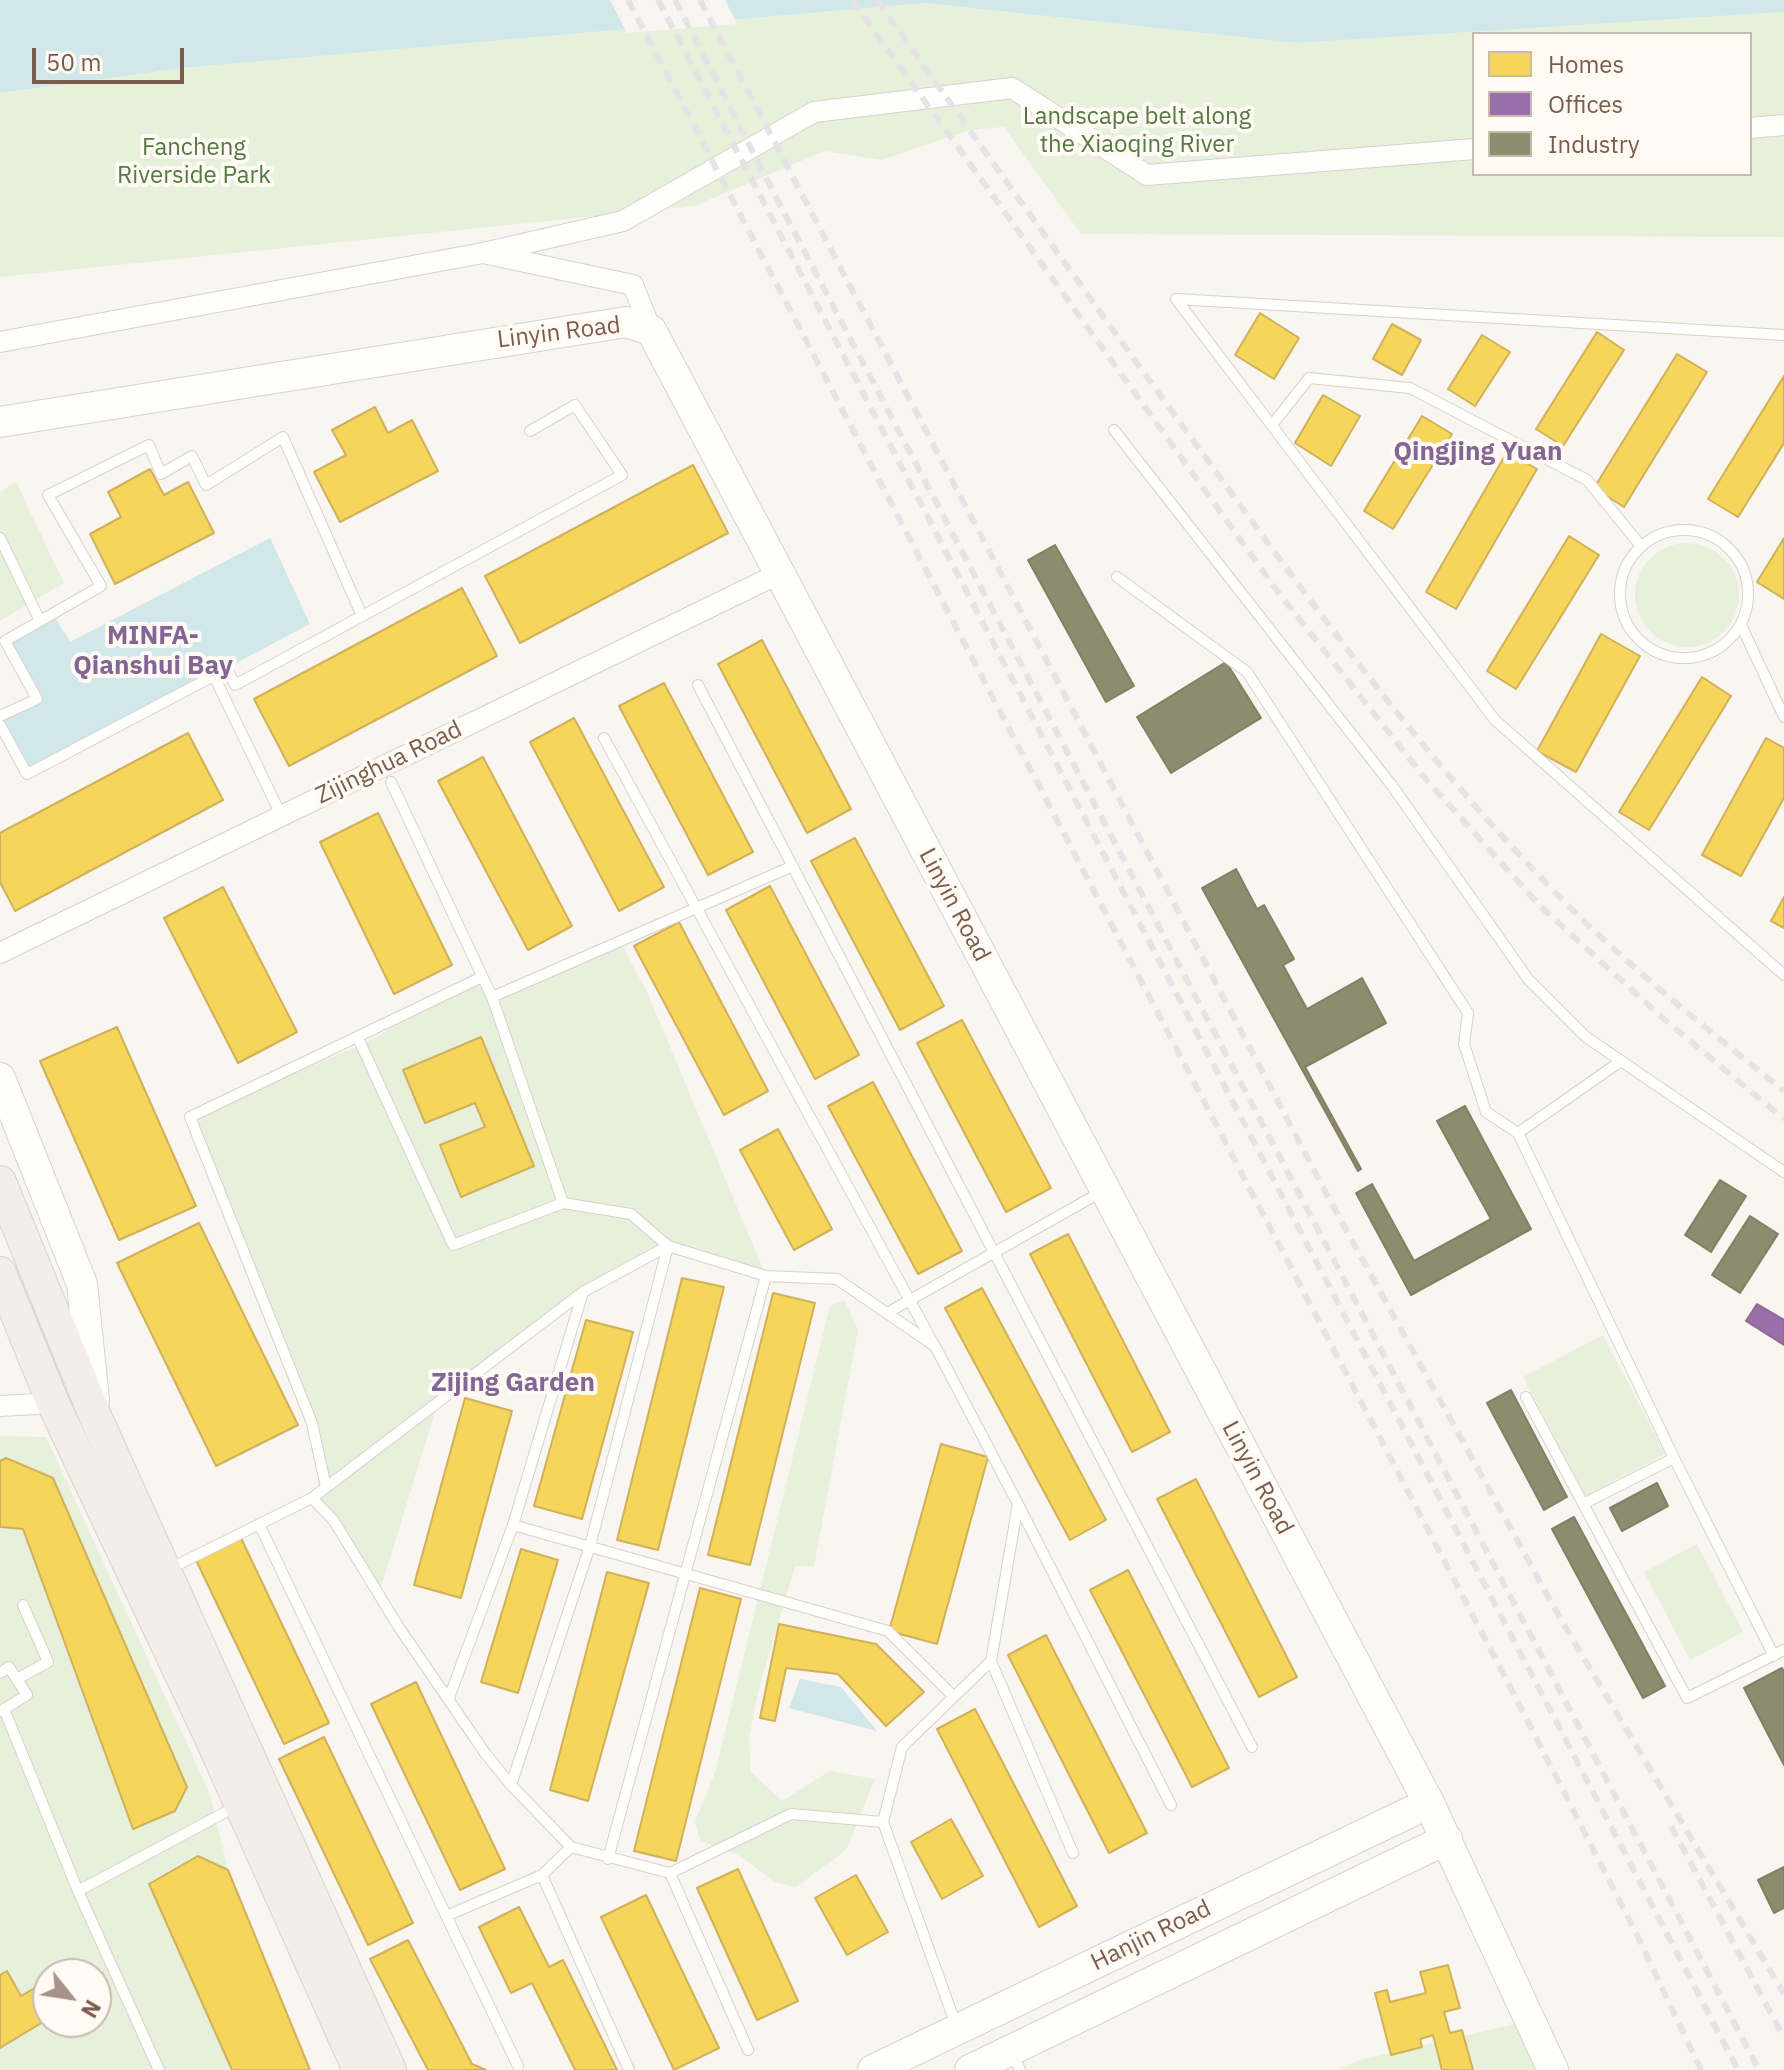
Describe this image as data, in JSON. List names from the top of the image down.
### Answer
{
  "streets": {
    "street": ["Linyin Road", "Zijinghua Road", "Hanjin Road"]
  },
  "crossings": [
    ["Linyin Road", "Zijinghua Road"],
    ["Linyin Road", "Hanjin Road"]
  ],
  "districts": ["Qingjing Yuan", "MINFA- Qianshui Bay", "Zijing Garden"],
  "parks": ["Landscape belt along the Xiaoqing River", "Fancheng Riverside Park"],
  "legend": ["Homes", "Offices", "Industry"],
  "scale_bar": "50 m",
  "north": "bottom right"
}
